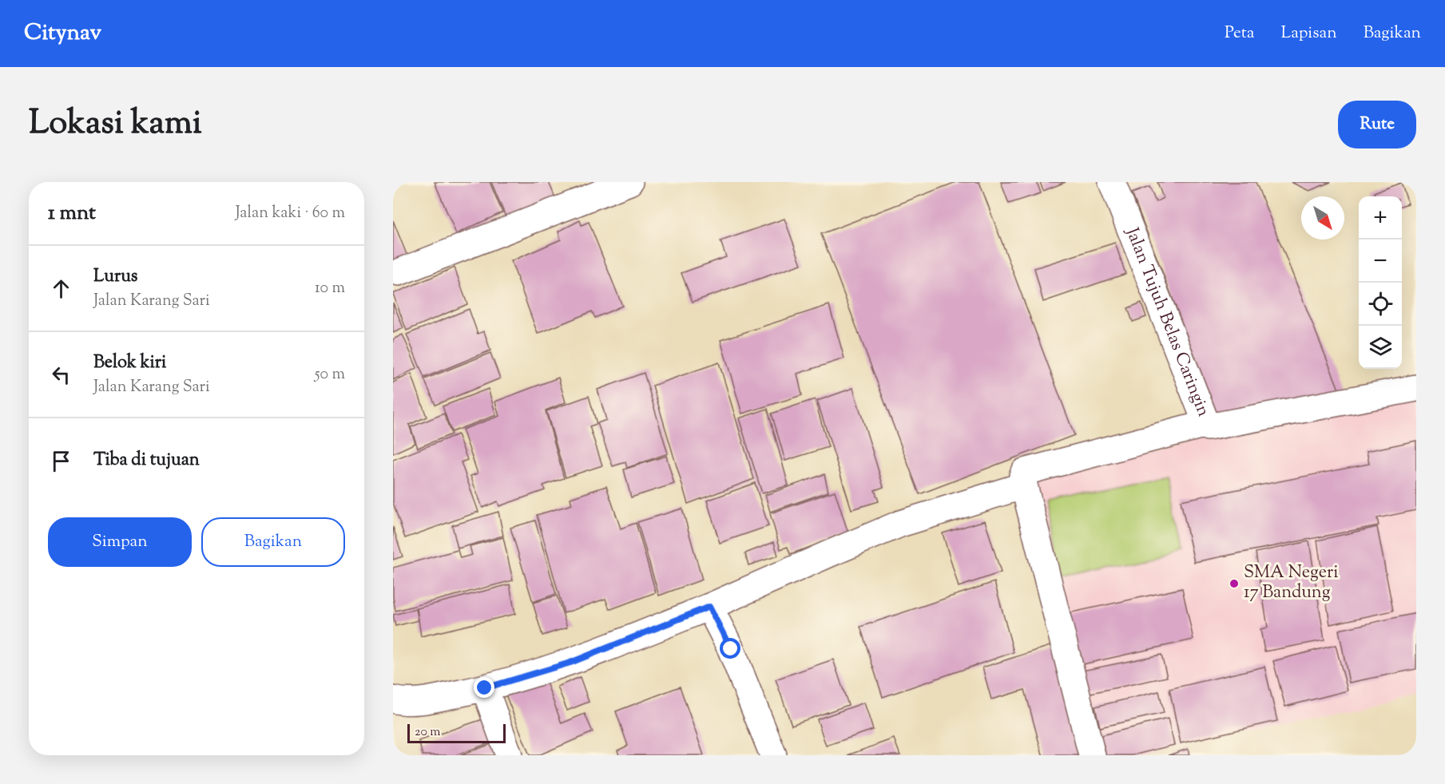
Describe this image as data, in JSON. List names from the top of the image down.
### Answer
{
  "streets": {
    "street": ["Jalan Tujuh Belas Caringin"]
  },
  "places": ["SMA Negeri 17 Bandung"],
  "scale_bar": "20 m",
  "north": "bottom right",
  "page": {
    "header": "Citynav",
    "nav": ["Peta", "Lapisan", "Bagikan"],
    "title": "Lokasi kami",
    "buttons": [
      "Rute",
      ["Simpan", "Bagikan"]
    ],
    "heading": ["1 mnt", "Jalan kaki · 60 m"],
    "map_buttons": ["+", "−"],
    "list": [
      ["Lurus", "Jalan Karang Sari", "10 m"],
      ["Belok kiri", "Jalan Karang Sari", "50 m"],
      "Tiba di tujuan"
    ],
    "scale": "20 m"
  }
}
